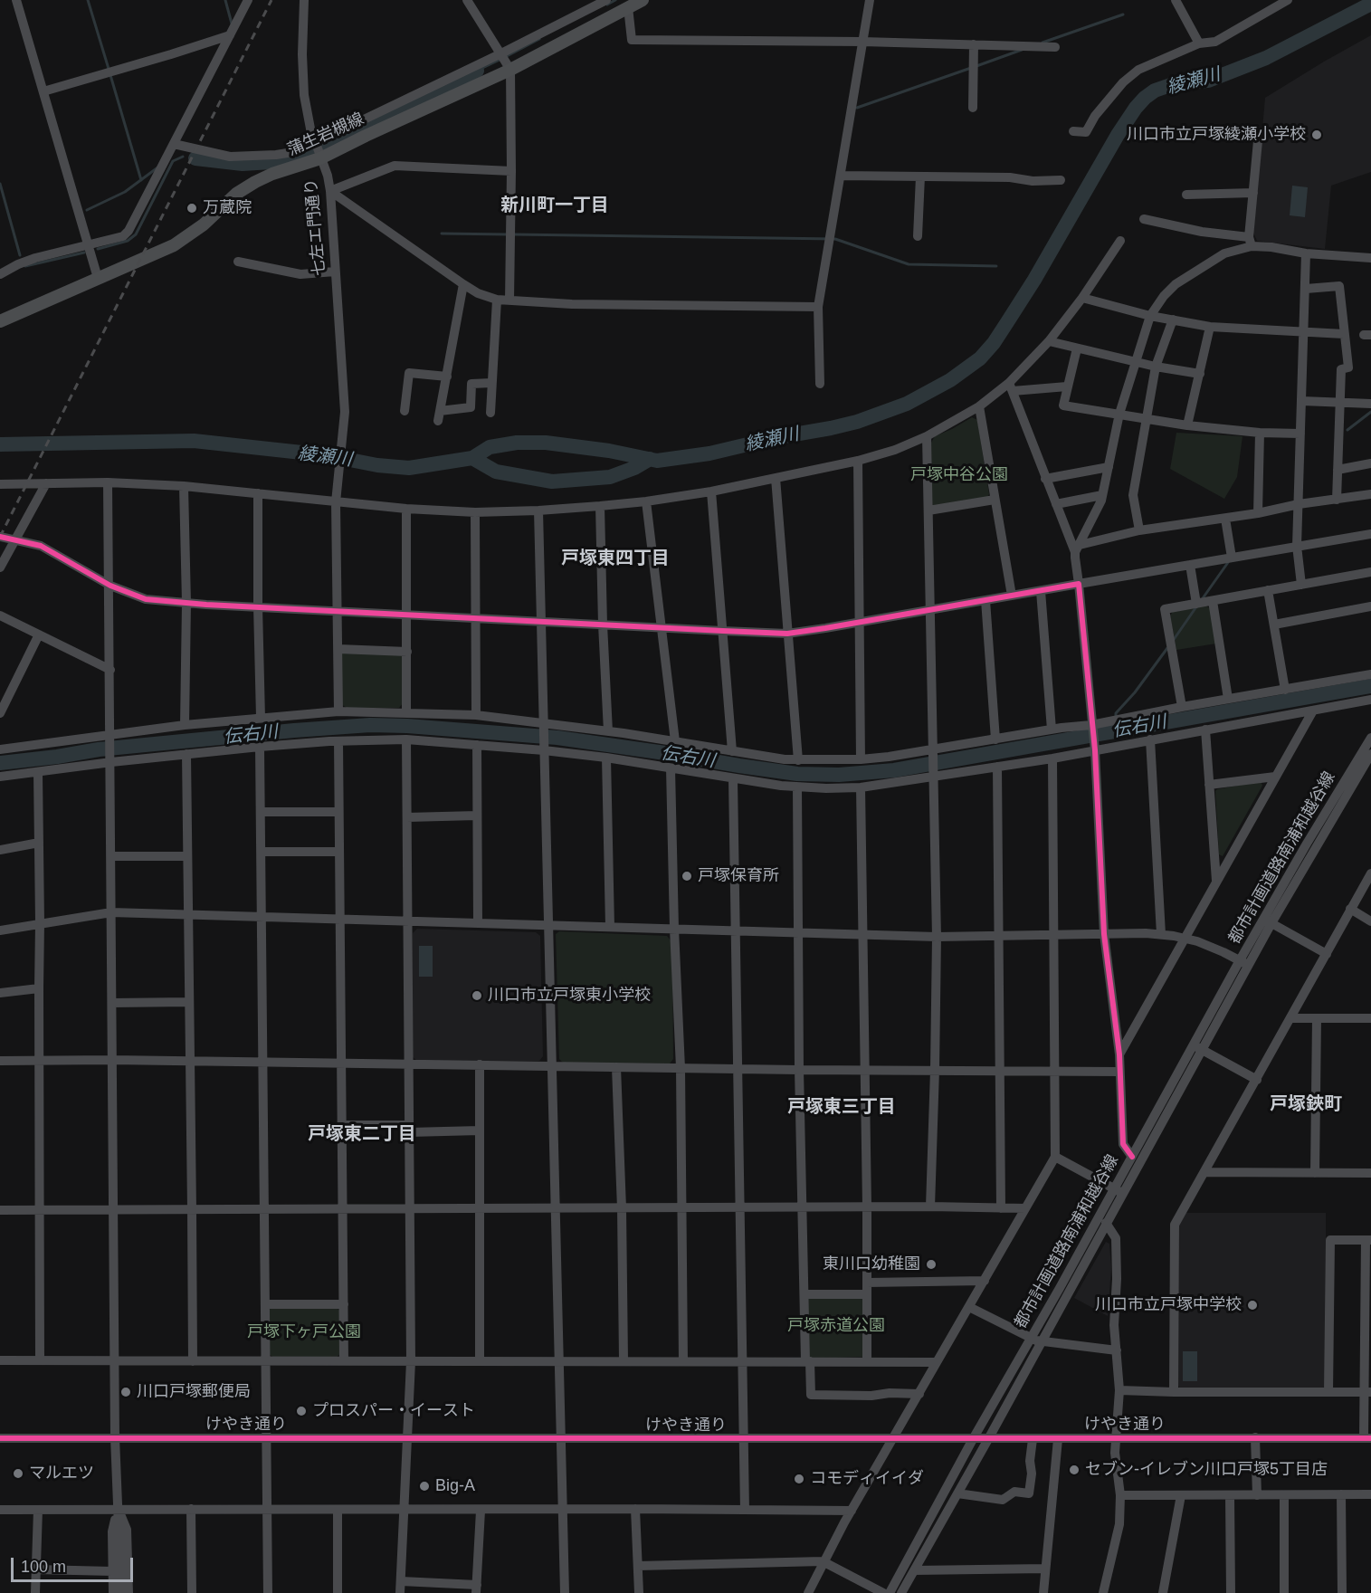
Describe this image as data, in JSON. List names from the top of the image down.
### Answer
{
  "streets": {
    "main road": ["蒲生岩槻線"],
    "street": ["七左エ門通り", "都市計画道路南浦和越谷線", "けやき通り"]
  },
  "crossings": [
    ["蒲生岩槻線", "七左エ門通り"],
    ["都市計画道路南浦和越谷線", "けやき通り"]
  ],
  "districts": [
    "新川町一丁目",
    "戸塚東四丁目",
    "戸塚鋏町",
    "戸塚東三丁目",
    "戸塚東二丁目"
  ],
  "water": ["綾瀬川", "伝右川"],
  "parks": ["戸塚中谷公園", "戸塚赤道公園", "戸塚下ヶ戸公園"],
  "places": [
    "川口市立戸塚綾瀬小学校",
    "万蔵院",
    "戸塚保育所",
    "川口市立戸塚東小学校",
    "東川口幼稚園",
    "川口市立戸塚中学校",
    "川口戸塚郵便局",
    "プロスパー・イースト",
    "セブン-イレブン川口戸塚5丁目店",
    "マルエツ",
    "コモディイイダ",
    "Big-A"
  ],
  "scale_bar": "100 m"
}
